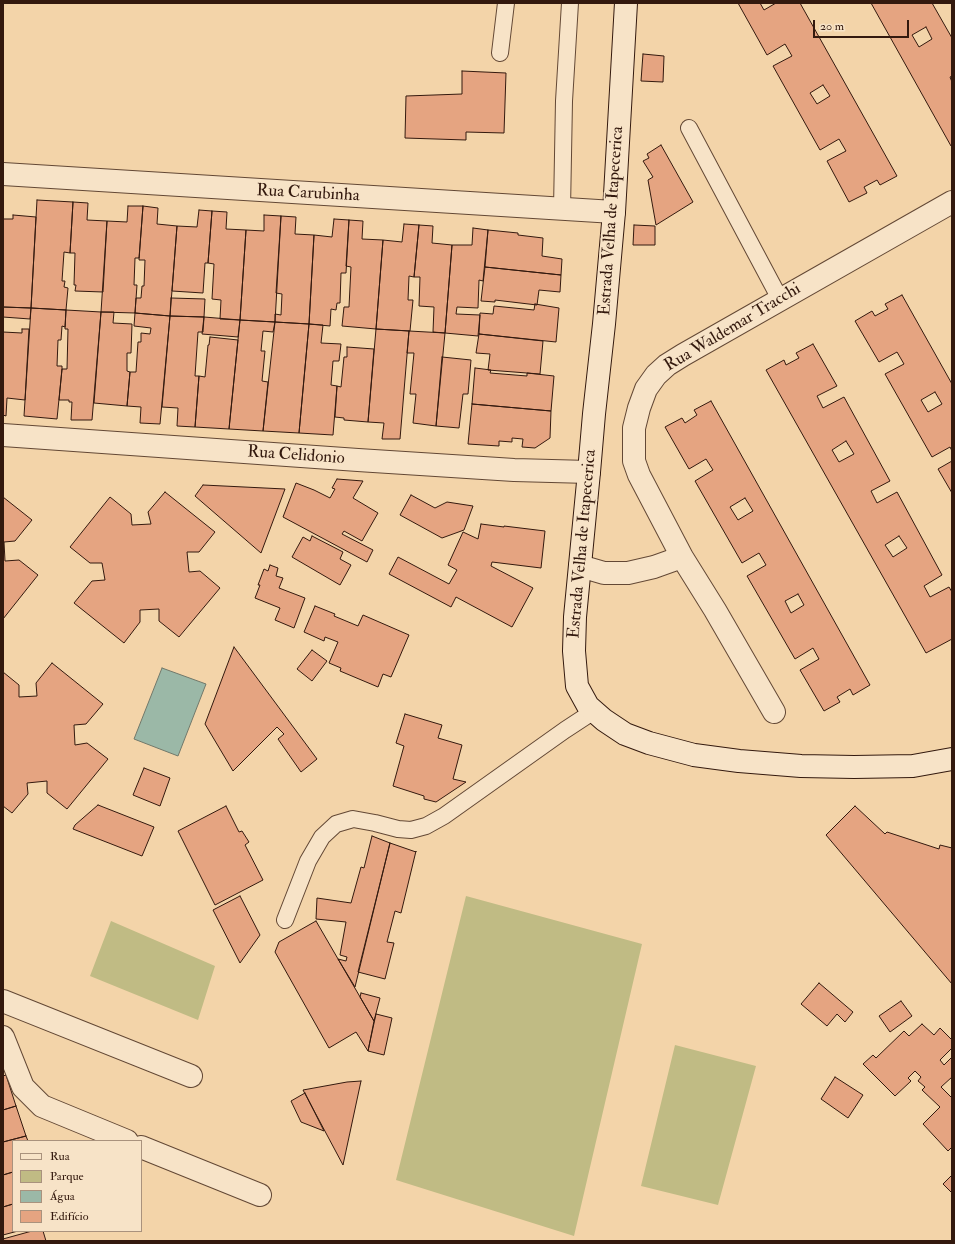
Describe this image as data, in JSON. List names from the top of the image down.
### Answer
{
  "streets": {
    "street": [
      "Rua Carubinha",
      "Estrada Velha de Itapecerica",
      "Rua Waldemar Tracchi",
      "Rua Celidonio"
    ]
  },
  "crossings": [
    ["Rua Carubinha", "Estrada Velha de Itapecerica"],
    ["Estrada Velha de Itapecerica", "Rua Celidonio"]
  ],
  "legend": [
    "Rua",
    "Parque",
    "Água",
    "Edifício"
  ],
  "scale_bar": "20 m"
}
